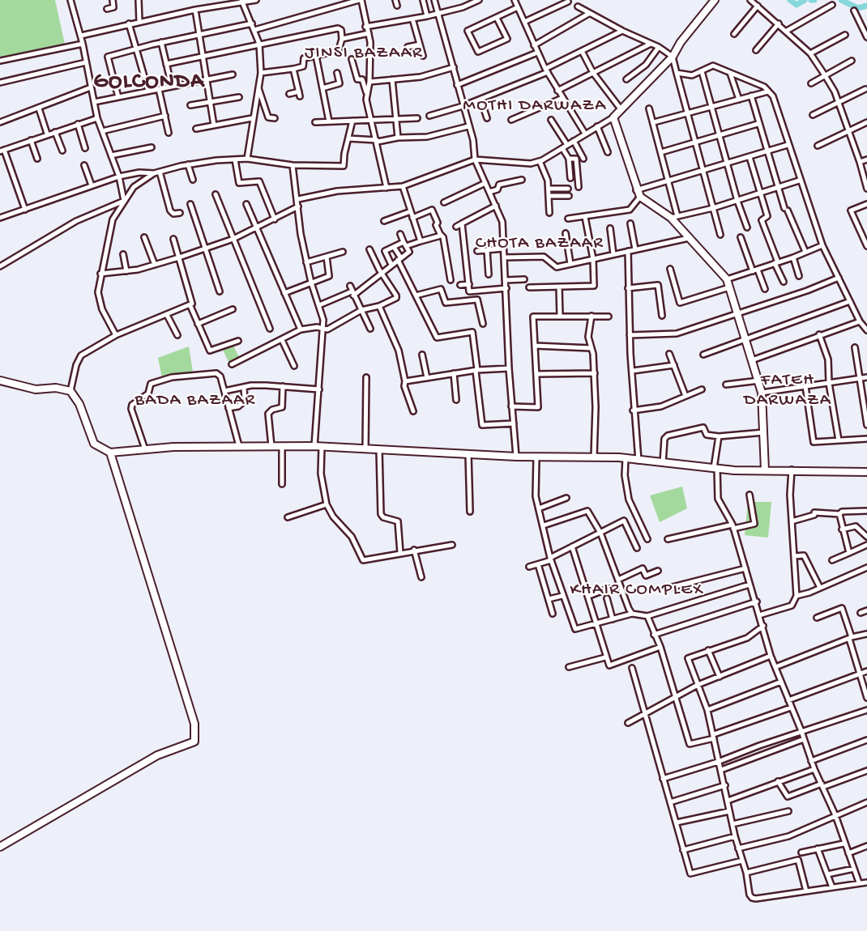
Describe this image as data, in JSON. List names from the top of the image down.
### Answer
{
  "districts": [
    "JINSI BAZAAR",
    "GOLCONDA",
    "MOTHI DARWAZA",
    "CHOTA BAZAAR",
    "FATEH DARWAZA",
    "BADA BAZAAR",
    "KHAIR COMPLEX"
  ]
}
